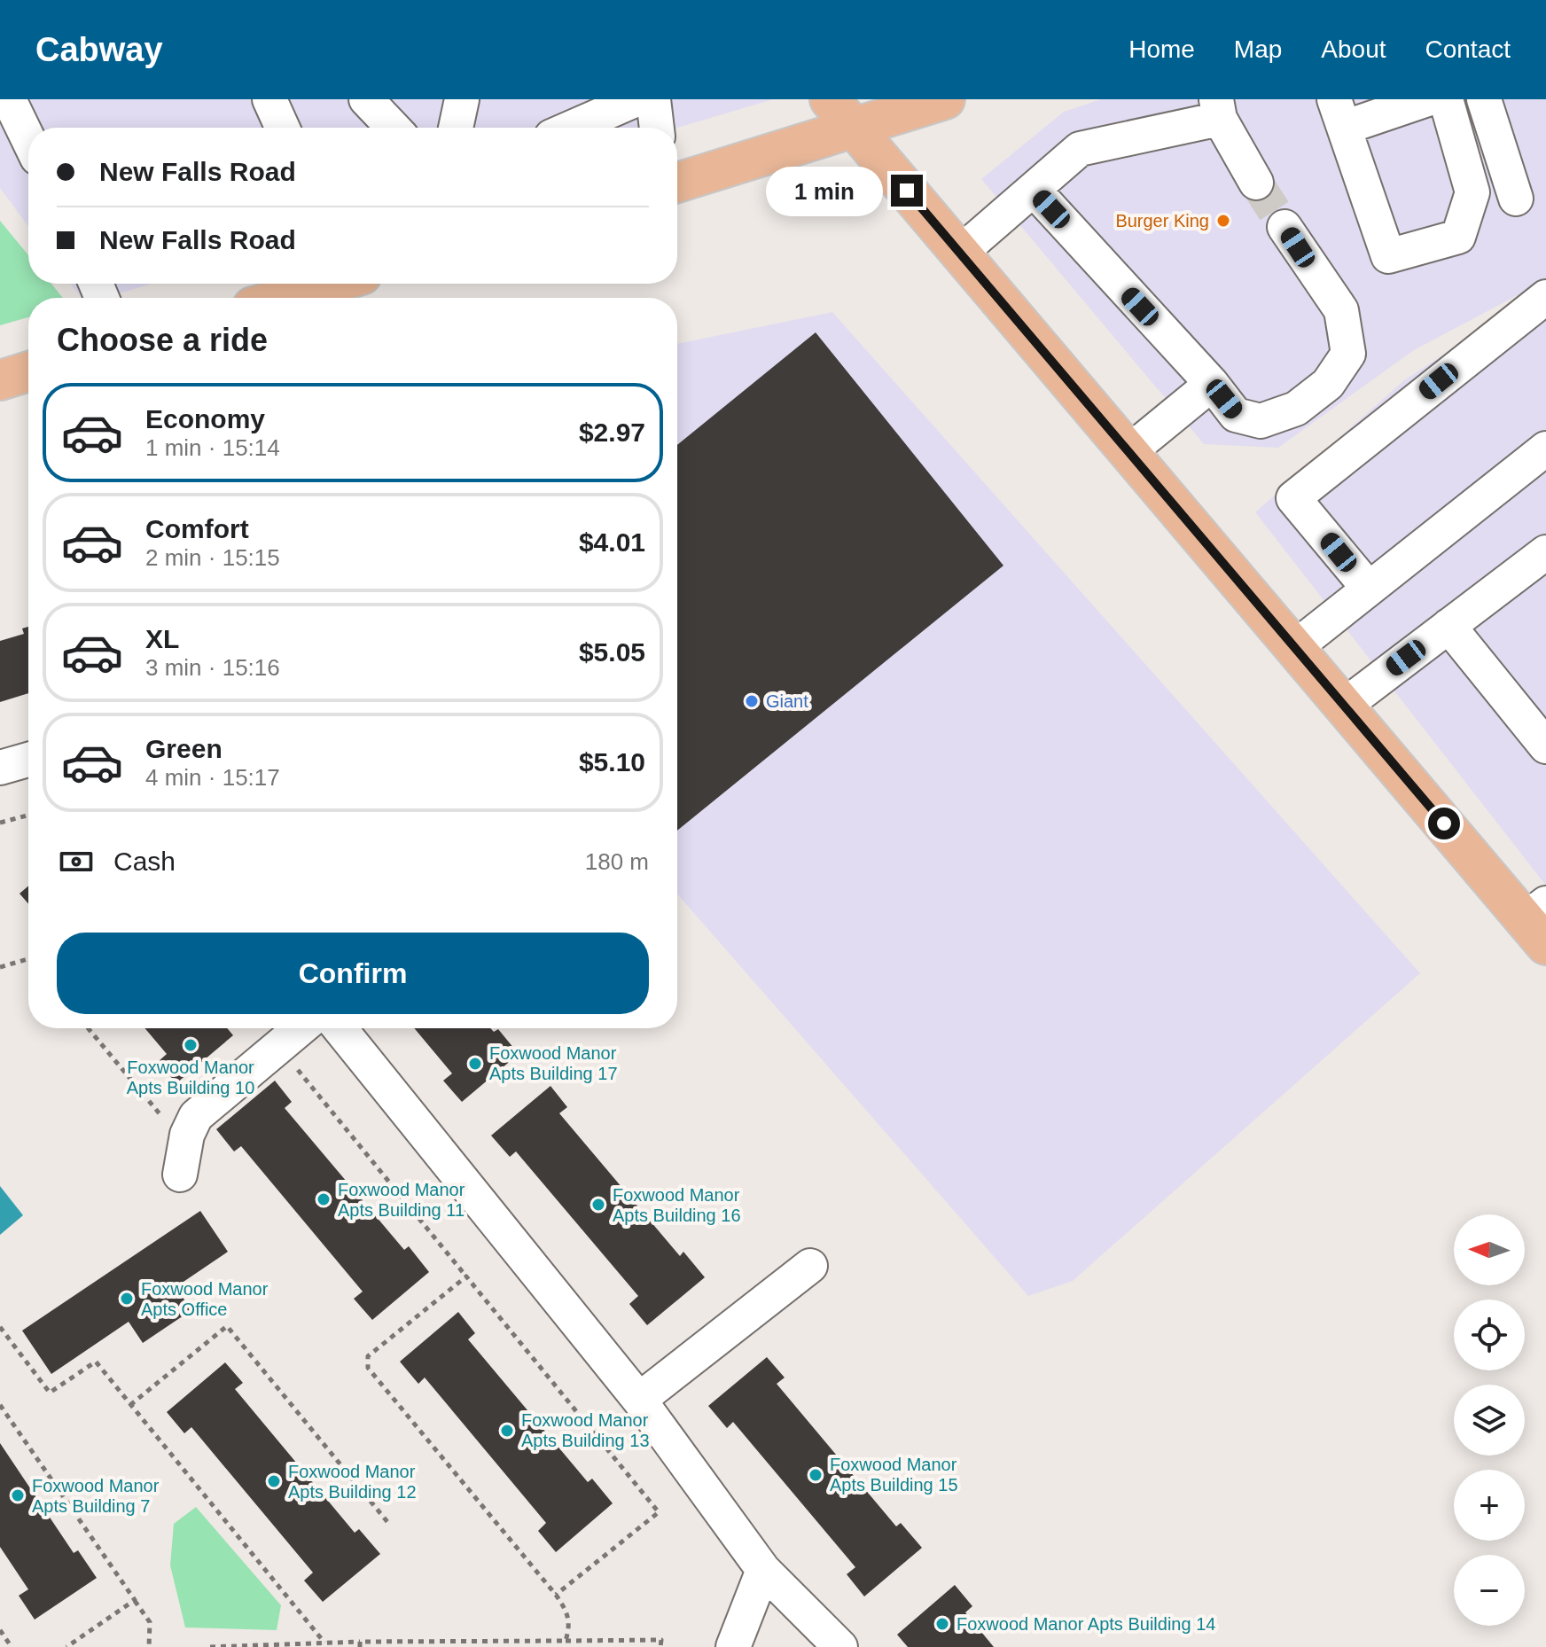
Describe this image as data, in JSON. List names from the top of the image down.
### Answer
{
  "places": [
    "Burger King",
    "Giant",
    "Foxwood Manor Apts Building 10",
    "Foxwood Manor Apts Building 17",
    "Foxwood Manor Apts Building 11",
    "Foxwood Manor Apts Building 16",
    "Foxwood Manor Apts Office",
    "Foxwood Manor Apts Building 13",
    "Foxwood Manor Apts Building 15",
    "Foxwood Manor Apts Building 12",
    "Foxwood Manor Apts Building 7",
    "Foxwood Manor Apts Building 14"
  ],
  "north": "left",
  "page": {
    "header": "Cabway",
    "nav": [
      "Home",
      "Map",
      "About",
      "Contact"
    ],
    "banner": ["New Falls Road", "New Falls Road"],
    "bubble": "1 min",
    "heading": "Choose a ride",
    "list": [
      {
        "name": "Economy",
        "note": "1 min · 15:14",
        "value": "$2.97"
      },
      {
        "name": "Comfort",
        "note": "2 min · 15:15",
        "value": "$4.01"
      },
      {
        "name": "XL",
        "note": "3 min · 15:16",
        "value": "$5.05"
      },
      {
        "name": "Green",
        "note": "4 min · 15:17",
        "value": "$5.10"
      }
    ],
    "pay": ["Cash", "180 m"],
    "buttons": "Confirm",
    "map_buttons": ["+", "−"]
  }
}
